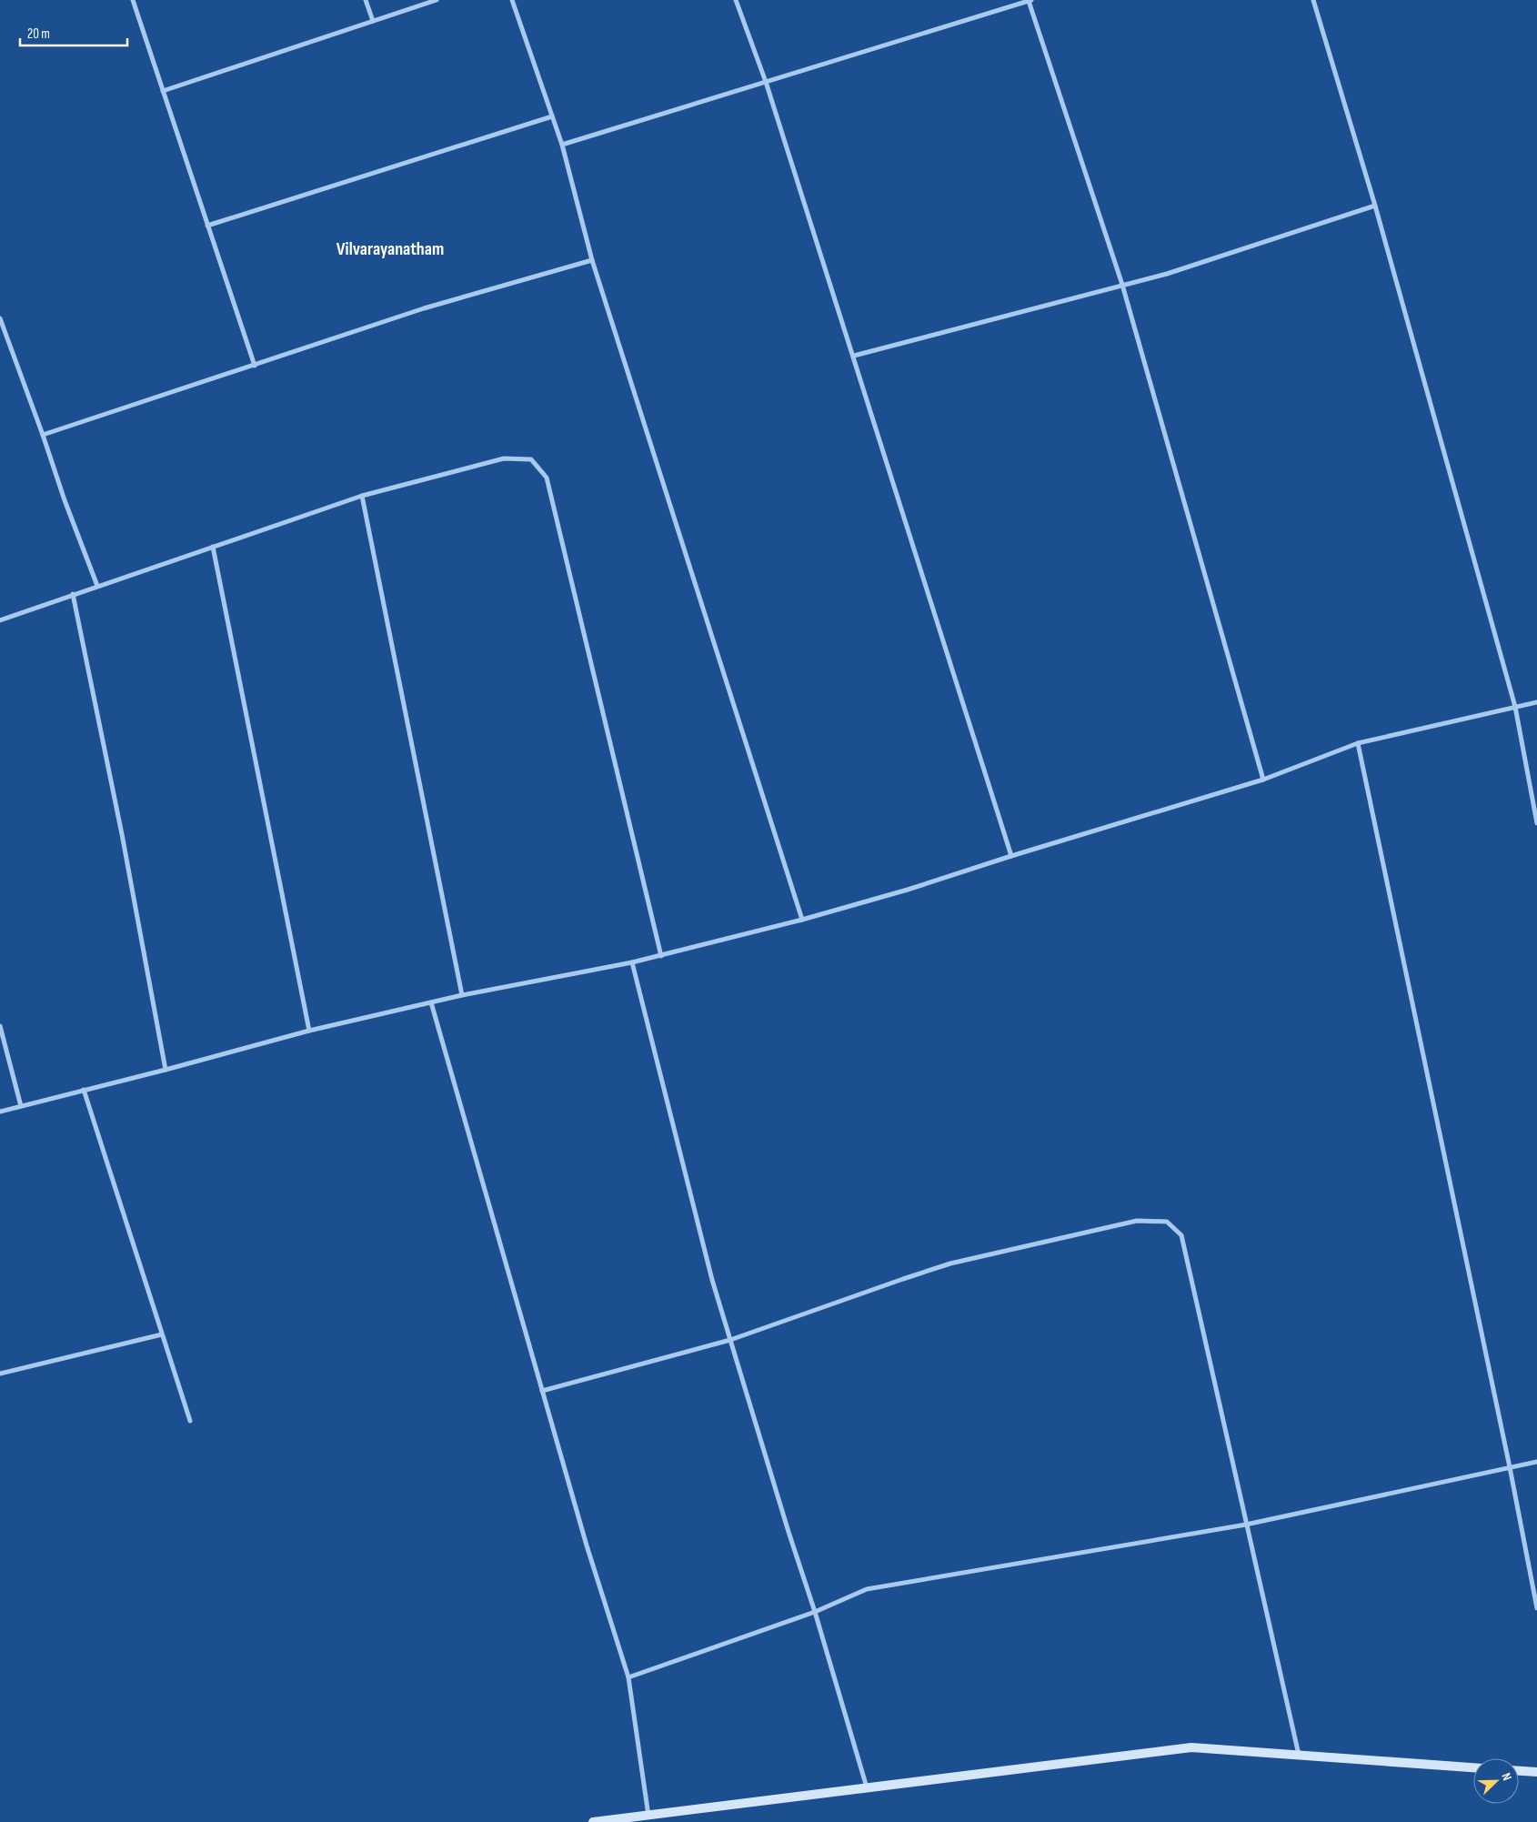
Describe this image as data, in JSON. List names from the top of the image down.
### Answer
{
  "districts": ["Vilvarayanatham"],
  "scale_bar": "20 m",
  "north": "top right"
}
